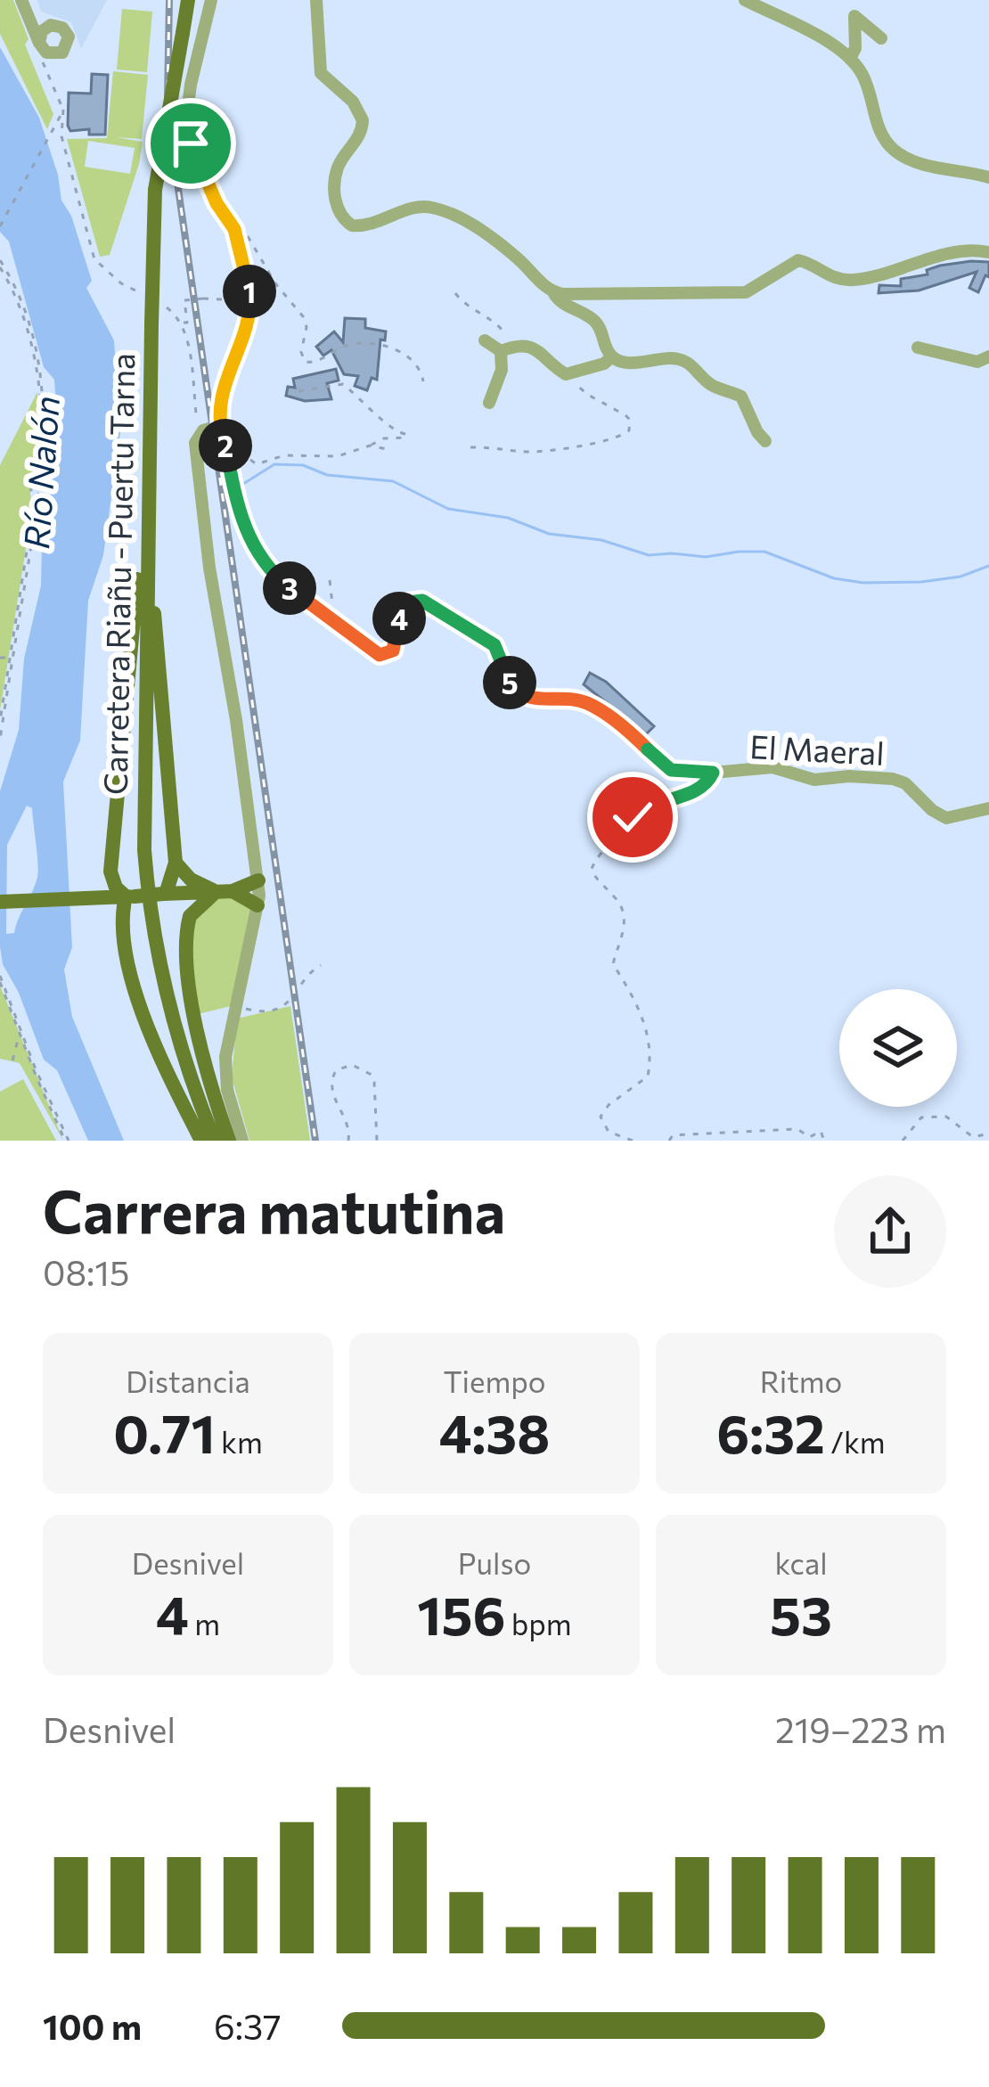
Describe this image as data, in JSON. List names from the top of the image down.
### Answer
{
  "streets": {
    "main road": ["Carretera Riañu - Puertu Tarna"],
    "street": ["El Maeral"]
  },
  "water": ["Río Nalón"],
  "page": {
    "pins": [
      "1",
      "2",
      "3",
      "4",
      "5"
    ],
    "heading": ["Carrera matutina", "08:15"],
    "stats": [
      ["Distancia", "0.71 km"],
      ["Tiempo", "4:38"],
      ["Ritmo", "6:32 /km"],
      ["Desnivel", "4 m"],
      ["Pulso", "156 bpm"],
      ["kcal", "53"]
    ],
    "chart": ["Desnivel", "219–223 m"],
    "list": [
      {
        "name": "100 m",
        "note": "6:37"
      }
    ]
  }
}
